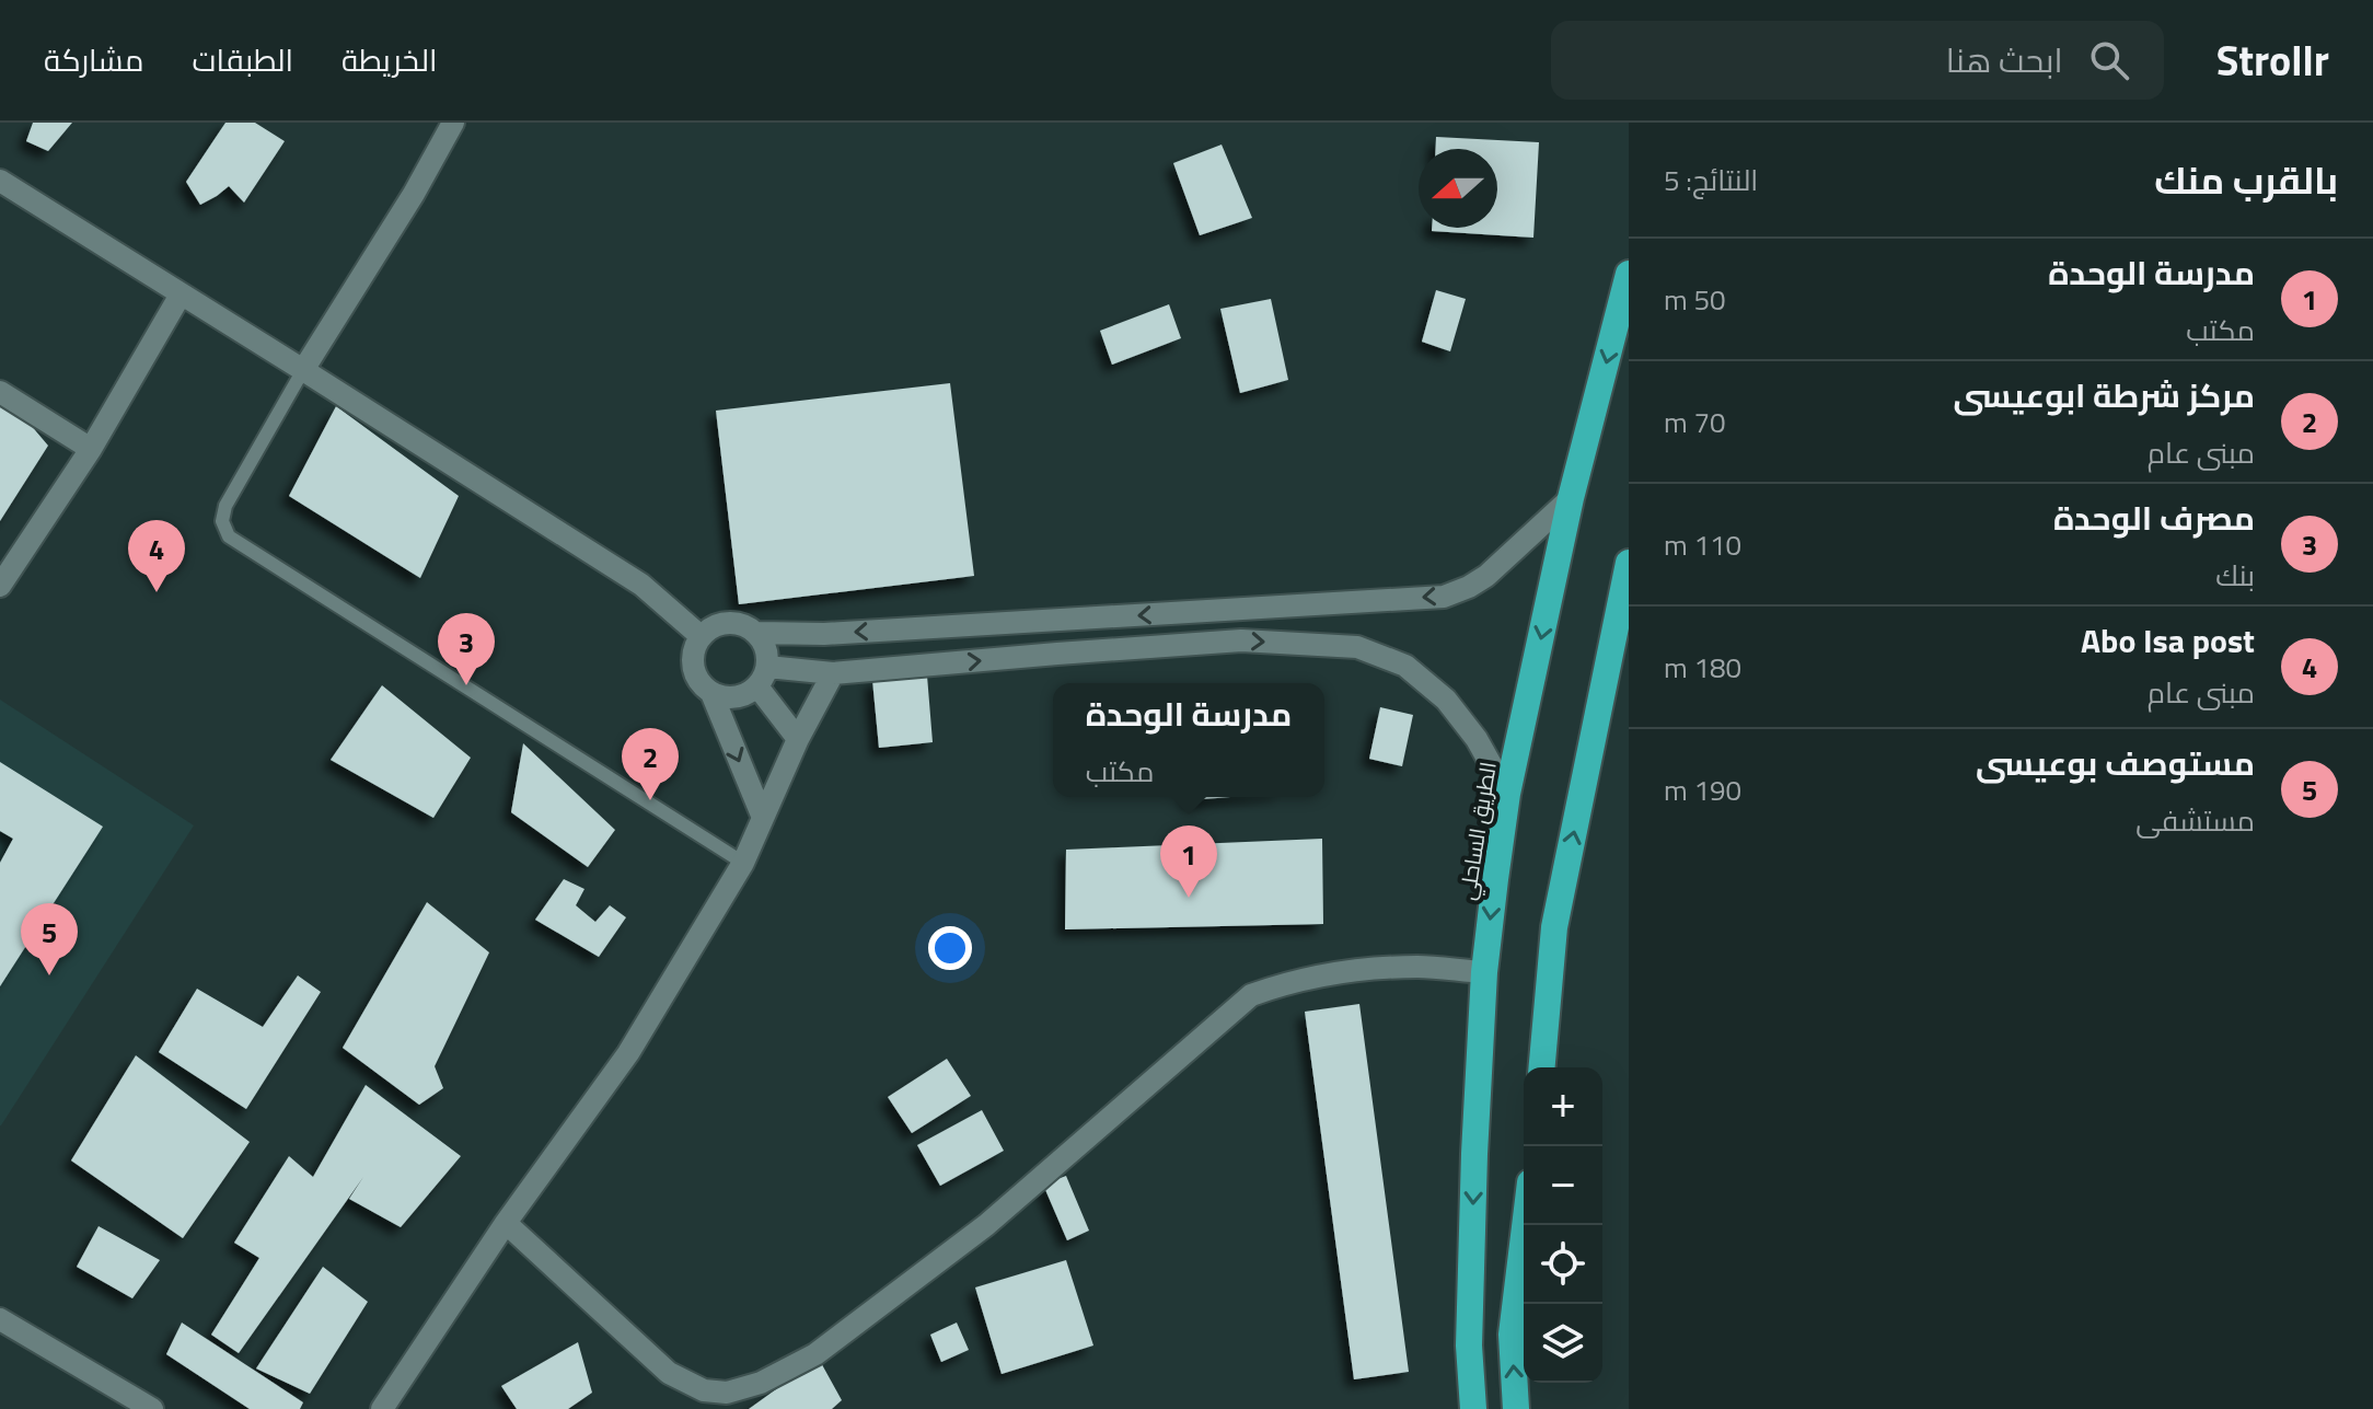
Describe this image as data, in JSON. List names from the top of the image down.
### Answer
{
  "streets": {
    "highway": ["الطريق الساحلي"]
  },
  "north": "left",
  "page": {
    "header": "Strollr",
    "search": "ابحث هنا",
    "nav": ["الخريطة", "الطبقات", "مشاركة"],
    "heading": ["بالقرب منك", "النتائج: 5"],
    "list": [
      {
        "mark": "1",
        "name": "مدرسة الوحدة",
        "note": "مكتب",
        "value": "50 m"
      },
      {
        "mark": "2",
        "name": "مركز شرطة ابوعيسى",
        "note": "مبنى عام",
        "value": "70 m"
      },
      {
        "mark": "3",
        "name": "مصرف الوحدة",
        "note": "بنك",
        "value": "110 m"
      },
      {
        "mark": "4",
        "name": "Abo Isa post",
        "note": "مبنى عام",
        "value": "180 m"
      },
      {
        "mark": "5",
        "name": "مستوصف بوعيسى",
        "note": "مستشفى",
        "value": "190 m"
      }
    ],
    "pins": [
      "4",
      "3",
      "2",
      "1",
      "5"
    ],
    "popup": ["مدرسة الوحدة", "مكتب"],
    "map_buttons": ["+", "−"]
  }
}
